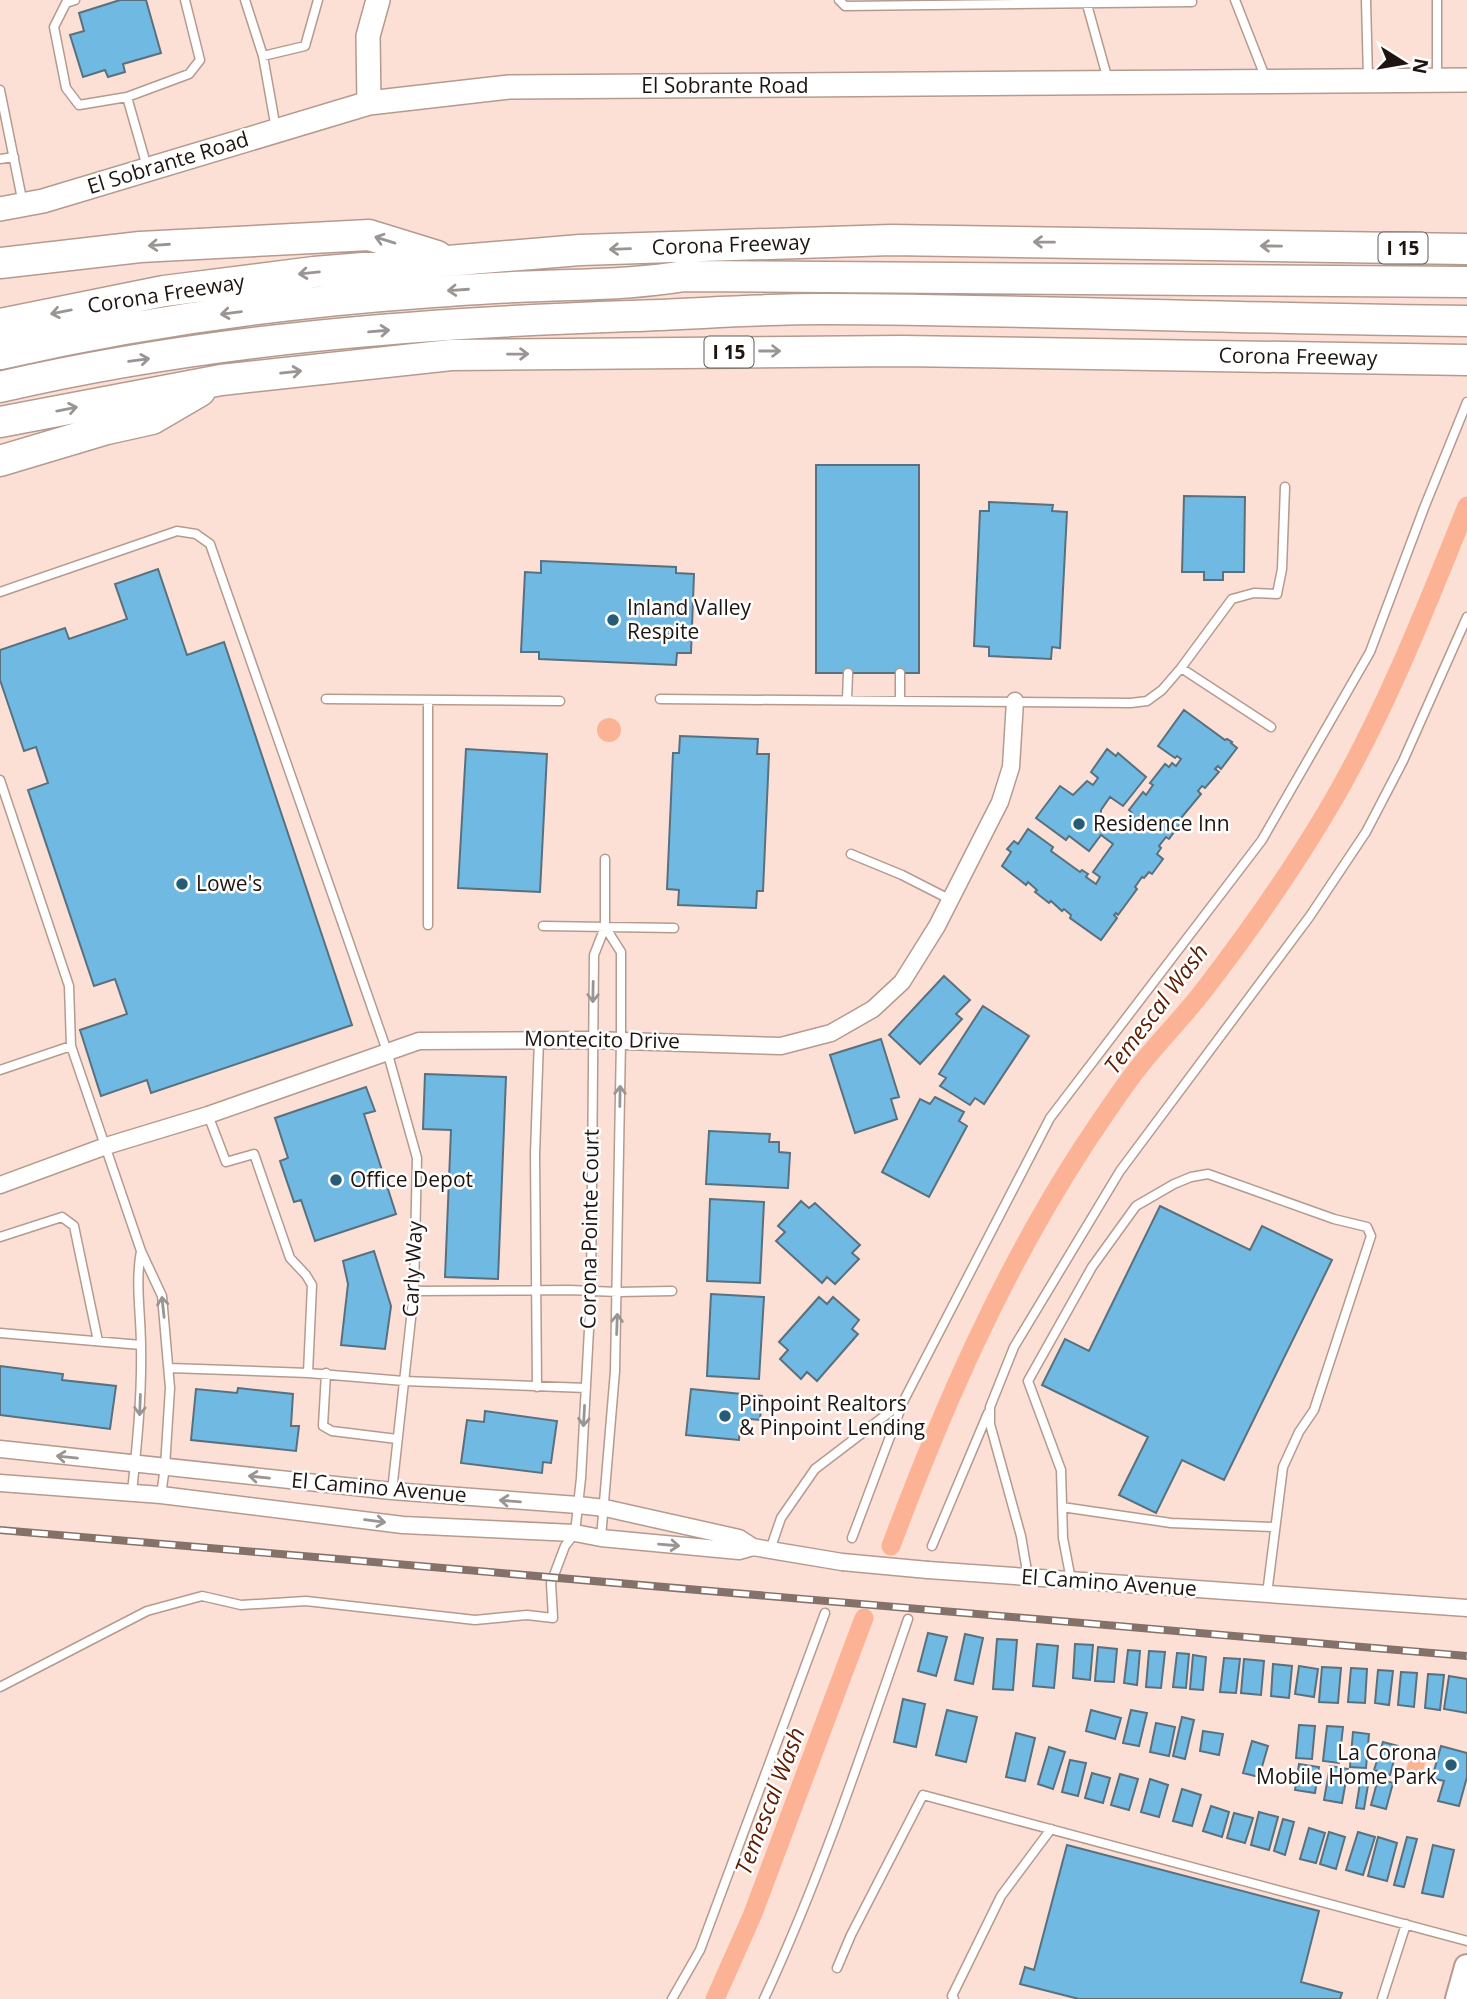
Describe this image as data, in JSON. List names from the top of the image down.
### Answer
{
  "streets": {
    "highway": ["Corona Freeway", "I 15"],
    "street": ["El Sobrante Road", "Montecito Drive", "El Camino Avenue"],
    "lane": ["Corona Pointe Court", "Carly Way"]
  },
  "crossings": [
    ["Montecito Drive", "Corona Pointe Court"],
    ["Montecito Drive", "Carly Way"],
    ["Corona Pointe Court", "El Camino Avenue"],
    ["Carly Way", "El Camino Avenue"]
  ],
  "water": ["Temescal Wash"],
  "places": [
    "Inland Valley Respite",
    "Residence Inn",
    "Lowe's",
    "Office Depot",
    "Pinpoint Realtors & Pinpoint Lending",
    "La Corona Mobile Home Park"
  ],
  "north": "right"
}
